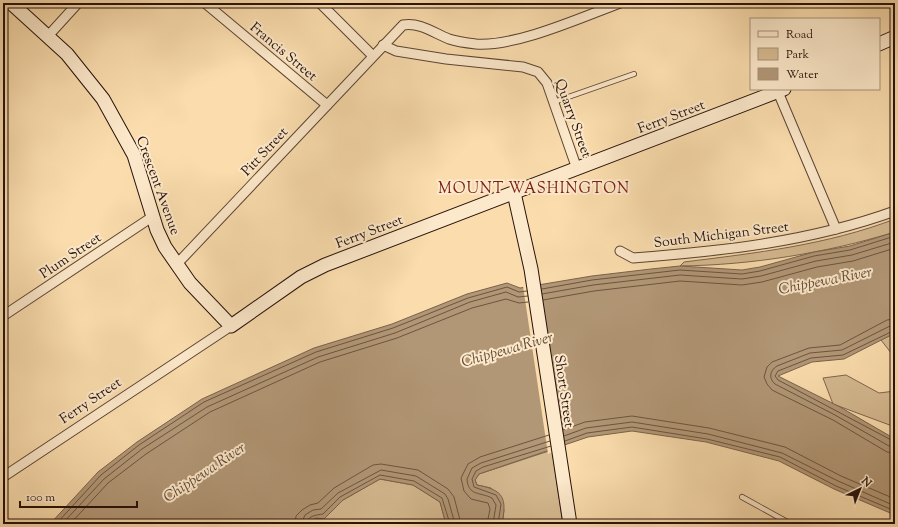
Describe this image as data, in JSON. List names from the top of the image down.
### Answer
{
  "streets": {
    "main road": ["Ferry Street", "Crescent Avenue", "Short Street"],
    "street": [
      "Francis Street",
      "Quarry Street",
      "Pitt Street",
      "South Michigan Street",
      "Plum Street"
    ]
  },
  "crossings": [
    ["Francis Street", "Pitt Street"],
    ["Ferry Street", "Quarry Street"],
    ["Ferry Street", "Crescent Avenue"],
    ["Ferry Street", "Short Street"],
    ["Quarry Street", "Pitt Street"],
    ["Pitt Street", "Crescent Avenue"],
    ["Crescent Avenue", "Plum Street"]
  ],
  "districts": ["MOUNT WASHINGTON"],
  "water": ["Chippewa River"],
  "legend": ["Road", "Park", "Water"],
  "scale_bar": "100 m",
  "north": "top right"
}
